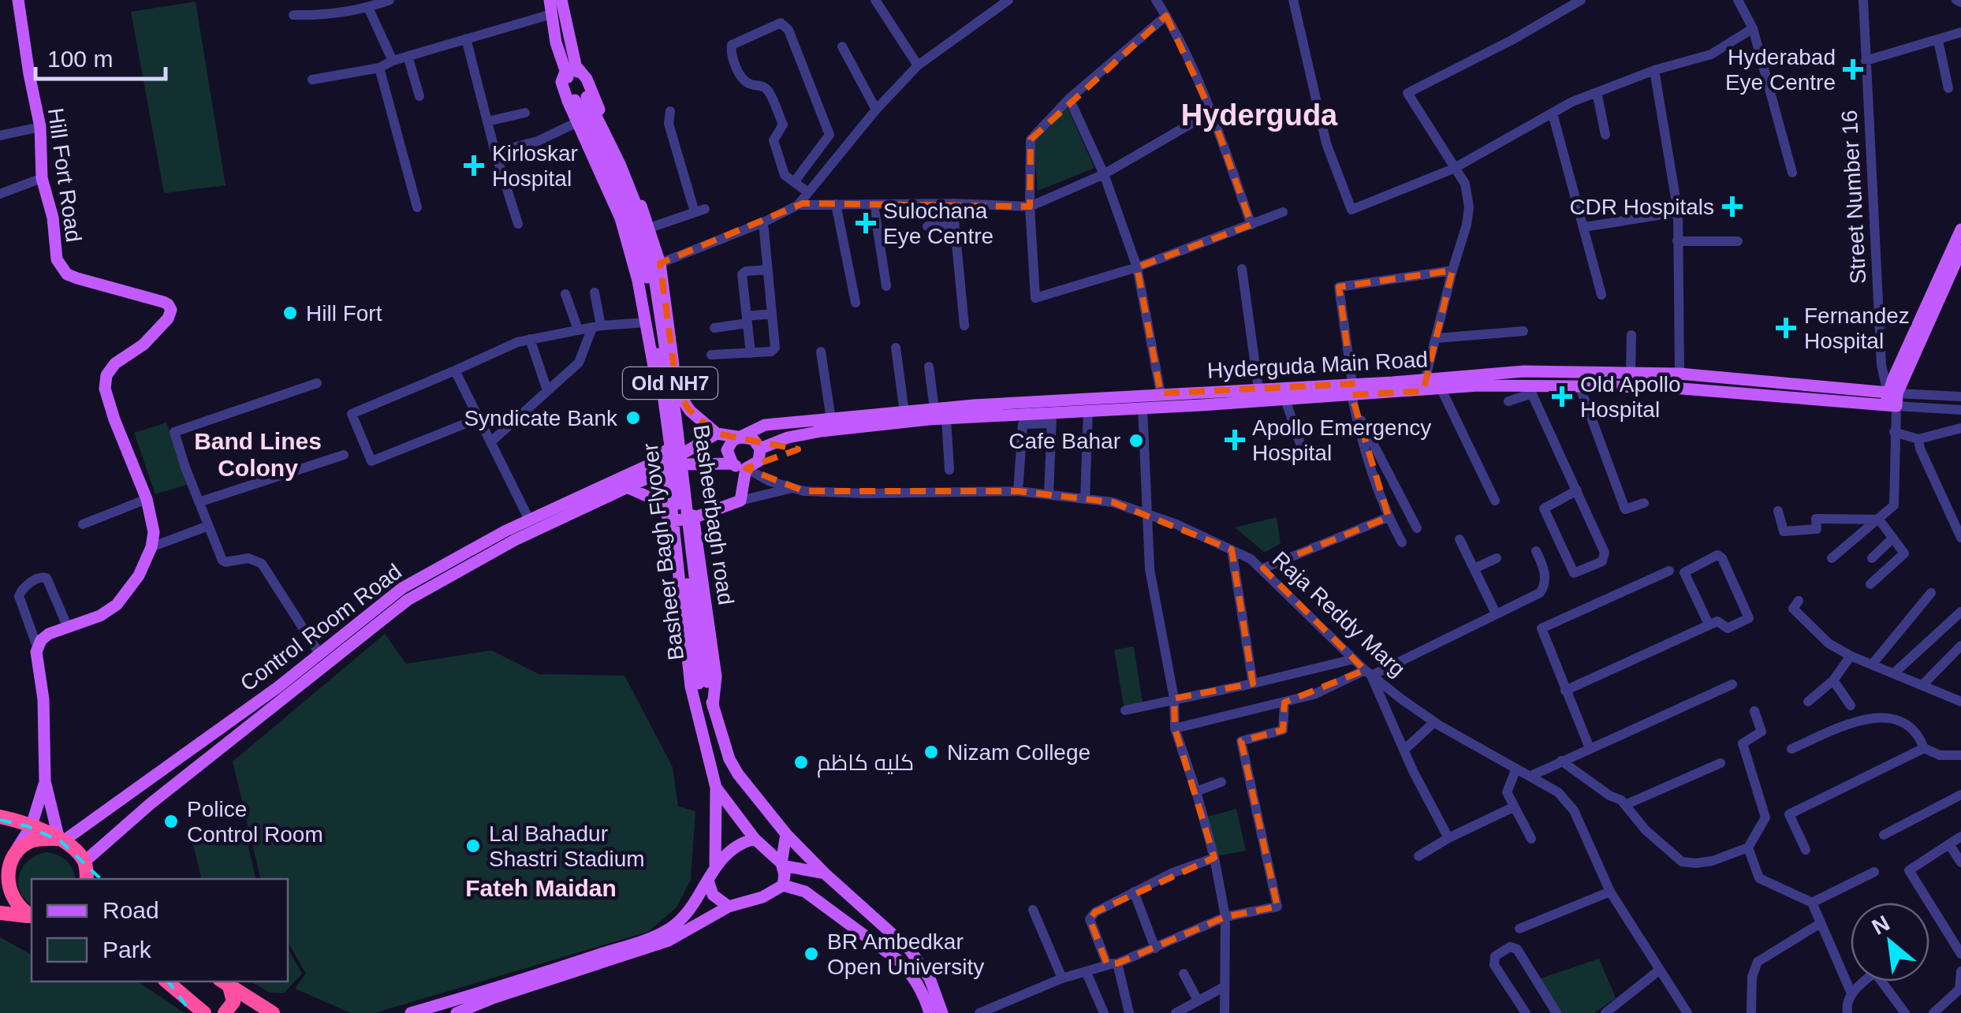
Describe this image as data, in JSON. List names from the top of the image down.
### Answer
{
  "streets": {
    "main road": [
      "Hill Fort Road",
      "Hyderguda Main Road",
      "Old NH7",
      "Basheerbagh road",
      "Basheer Bagh Flyover",
      "Raja Reddy Marg",
      "Control Room Road"
    ],
    "street": ["Street Number 16"]
  },
  "crossings": [
    ["Street Number 16", "Hyderguda Main Road"],
    ["Hyderguda Main Road", "Raja Reddy Marg"],
    ["Old NH7", "Basheerbagh road"],
    ["Old NH7", "Basheer Bagh Flyover"],
    ["Basheerbagh road", "Basheer Bagh Flyover"],
    ["Basheerbagh road", "Raja Reddy Marg"],
    ["Basheerbagh road", "Control Room Road"]
  ],
  "districts": ["Hyderguda", "Band Lines Colony", "Fateh Maidan"],
  "places": {
    "health": [
      "Hyderabad Eye Centre",
      "Kirloskar Hospital",
      "CDR Hospitals",
      "Sulochana Eye Centre",
      "Fernandez Hospital",
      "Old Apollo Hospital",
      "Apollo Emergency Hospital"
    ],
    "other": [
      "Hill Fort",
      "Syndicate Bank",
      "Cafe Bahar",
      "Nizam College",
      "كليه كاظم",
      "Police Control Room",
      "Lal Bahadur Shastri Stadium",
      "BR Ambedkar Open University"
    ]
  },
  "legend": ["Road", "Park"],
  "scale_bar": "100 m",
  "north": "top left"
}
